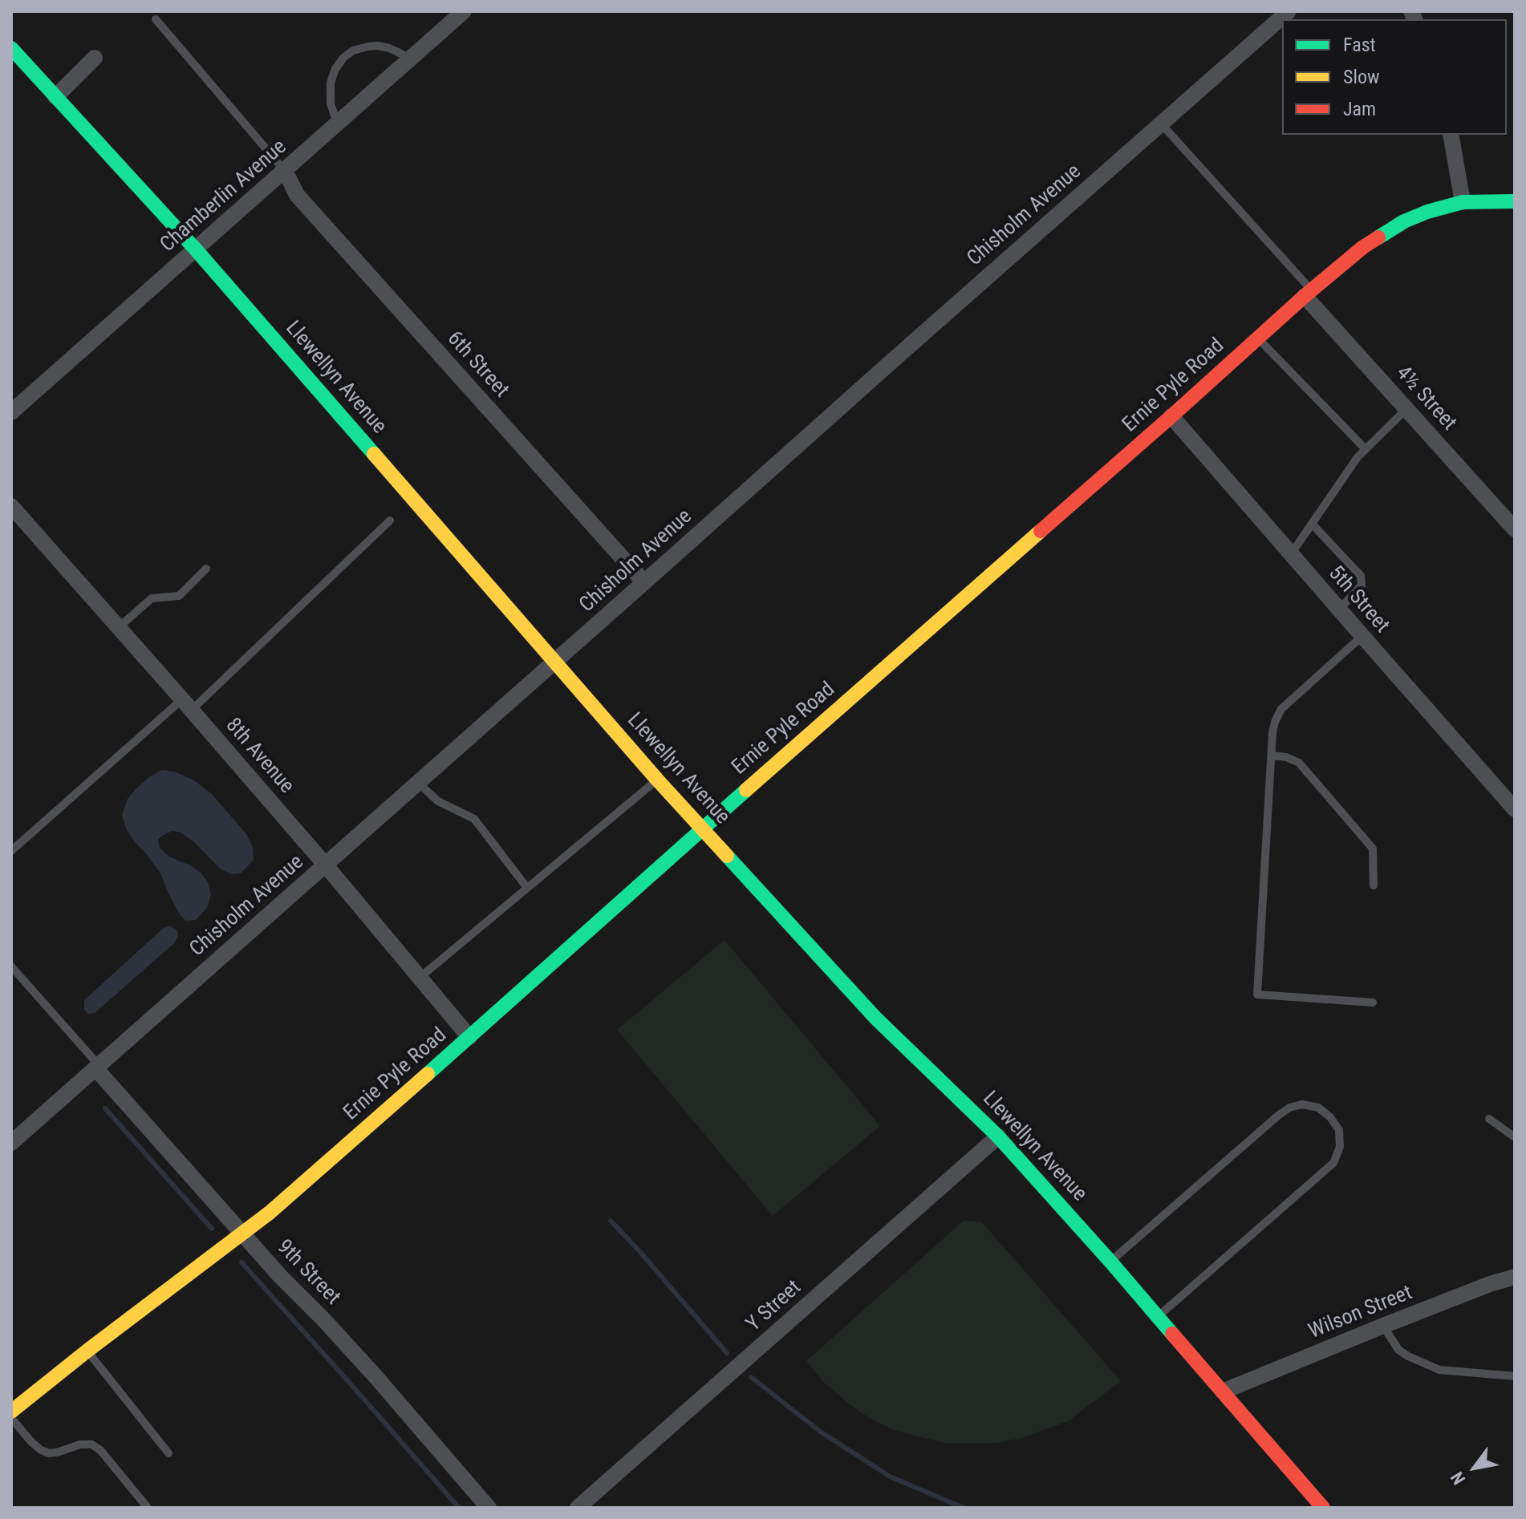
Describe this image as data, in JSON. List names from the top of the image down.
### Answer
{
  "streets": {
    "street": [
      "Chamberlin Avenue",
      "Chisholm Avenue",
      "6th Street",
      "Llewellyn Avenue",
      "Ernie Pyle Road",
      "4½ Street",
      "5th Street",
      "8th Avenue",
      "9th Street",
      "Y Street",
      "Wilson Street"
    ]
  },
  "crossings": [
    ["Chamberlin Avenue", "6th Street"],
    ["Chamberlin Avenue", "Llewellyn Avenue"],
    ["Chisholm Avenue", "6th Street"],
    ["Chisholm Avenue", "Llewellyn Avenue"],
    ["Chisholm Avenue", "8th Avenue"],
    ["Chisholm Avenue", "9th Street"],
    ["Llewellyn Avenue", "Ernie Pyle Road"],
    ["Llewellyn Avenue", "Y Street"],
    ["Llewellyn Avenue", "Wilson Street"],
    ["Ernie Pyle Road", "4½ Street"],
    ["Ernie Pyle Road", "5th Street"],
    ["Ernie Pyle Road", "8th Avenue"],
    ["Ernie Pyle Road", "9th Street"]
  ],
  "legend": ["Fast", "Slow", "Jam"],
  "north": "bottom left"
}
